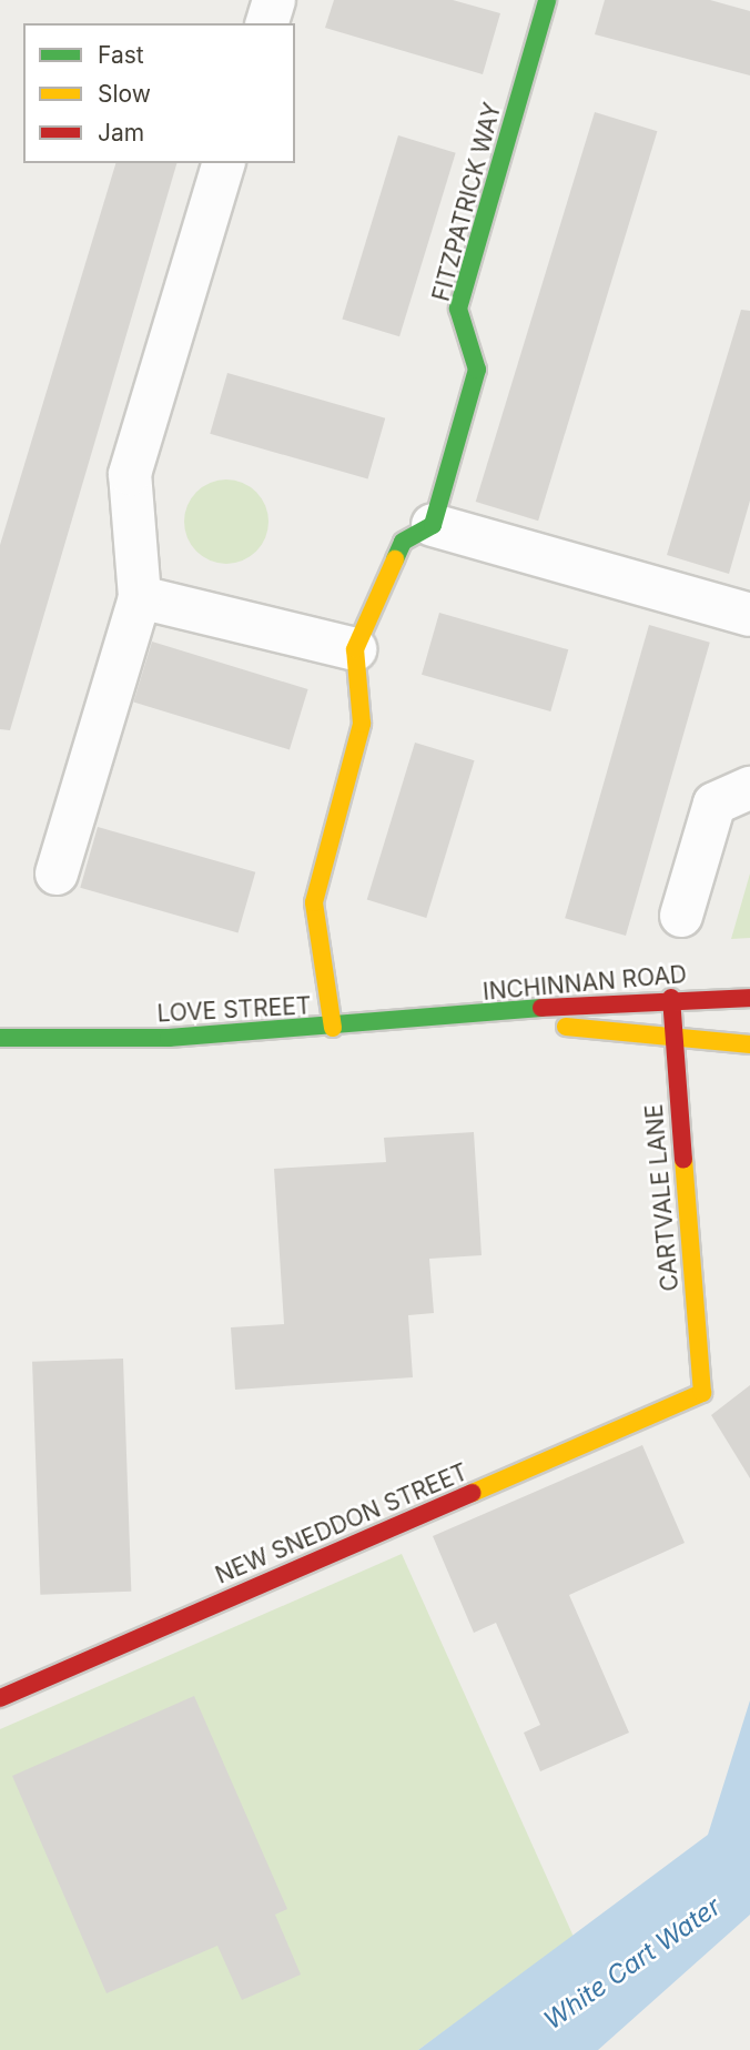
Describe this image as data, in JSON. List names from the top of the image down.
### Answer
{
  "streets": {
    "street": [
      "FITZPATRICK WAY",
      "INCHINNAN ROAD",
      "LOVE STREET",
      "CARTVALE LANE",
      "NEW SNEDDON STREET"
    ]
  },
  "crossings": [
    ["INCHINNAN ROAD", "LOVE STREET"],
    ["INCHINNAN ROAD", "CARTVALE LANE"],
    ["CARTVALE LANE", "NEW SNEDDON STREET"]
  ],
  "water": ["White Cart Water"],
  "legend": ["Fast", "Slow", "Jam"]
}
